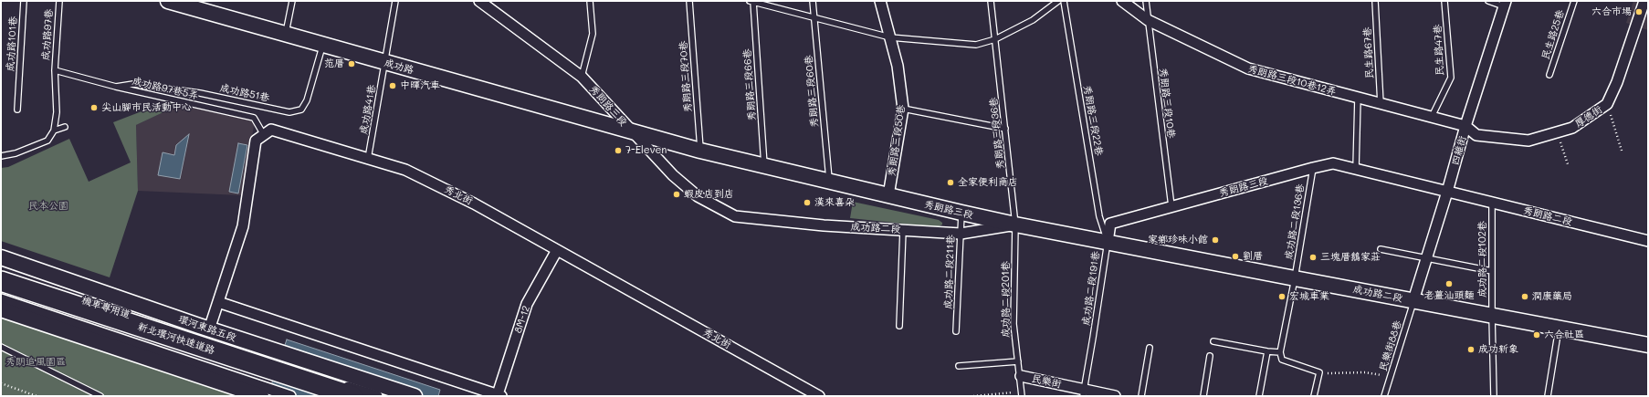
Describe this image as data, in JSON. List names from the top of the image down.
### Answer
{
  "streets": {
    "highway": ["新北環河快速道路"],
    "street": [
      "成功路",
      "秀朗路三段10巷12弄",
      "秀朗路三段",
      "厚德街",
      "秀朗路三段50巷",
      "四維街",
      "秀北街",
      "秀朗路二段",
      "成功路二段",
      "機車專用道",
      "8M-12",
      "環河東路五段",
      "民樂街"
    ],
    "lane": [
      "成功路97巷",
      "民生路25巷",
      "成功路101巷",
      "民生路47巷",
      "民生路67巷",
      "秀朗路三段70巷",
      "秀朗路三段66巷",
      "成功路97巷5弄",
      "秀朗路三段60巷",
      "成功路51巷",
      "秀朗路三段10巷",
      "成功路41巷",
      "秀朗路三段22巷",
      "秀朗路三段36巷",
      "成功路二段136巷",
      "成功路二段102巷",
      "成功路二段211巷",
      "成功路二段191巷",
      "成功路二段201巷",
      "民樂街88巷"
    ]
  },
  "crossings": [
    ["成功路97巷", "成功路97巷5弄"],
    ["民生路47巷", "秀朗路三段10巷12弄"],
    ["民生路47巷", "厚德街"],
    ["民生路67巷", "秀朗路三段10巷12弄"],
    ["成功路", "成功路51巷"],
    ["成功路", "秀朗路三段"],
    ["成功路", "成功路41巷"],
    ["成功路", "成功路二段"],
    ["秀朗路三段70巷", "秀朗路三段"],
    ["秀朗路三段10巷12弄", "秀朗路三段10巷"],
    ["秀朗路三段10巷12弄", "厚德街"],
    ["秀朗路三段66巷", "秀朗路三段"],
    ["成功路97巷5弄", "成功路51巷"],
    ["成功路97巷5弄", "秀北街"],
    ["秀朗路三段60巷", "秀朗路三段"],
    ["秀朗路三段10巷", "秀朗路三段"],
    ["秀朗路三段", "秀朗路三段22巷"],
    ["秀朗路三段", "秀朗路三段36巷"],
    ["秀朗路三段", "秀朗路三段50巷"],
    ["秀朗路三段", "四維街"],
    ["秀朗路三段", "秀朗路二段"],
    ["秀朗路三段", "成功路二段136巷"],
    ["秀朗路三段", "成功路二段"],
    ["秀朗路三段", "成功路二段211巷"],
    ["秀朗路三段", "成功路二段191巷"],
    ["秀朗路三段", "成功路二段201巷"],
    ["成功路41巷", "秀北街"],
    ["厚德街", "四維街"],
    ["秀朗路三段22巷", "成功路二段"],
    ["秀朗路三段22巷", "成功路二段191巷"],
    ["秀朗路三段36巷", "成功路二段"],
    ["秀朗路三段36巷", "成功路二段201巷"],
    ["四維街", "秀朗路二段"],
    ["四維街", "成功路二段"],
    ["四維街", "民樂街88巷"],
    ["秀北街", "8M-12"],
    ["秀朗路二段", "成功路二段102巷"],
    ["成功路二段136巷", "成功路二段"],
    ["成功路二段", "成功路二段102巷"],
    ["成功路二段", "成功路二段211巷"],
    ["成功路二段", "成功路二段191巷"],
    ["成功路二段", "成功路二段201巷"],
    ["成功路二段", "民樂街88巷"],
    ["成功路二段191巷", "民樂街"],
    ["成功路二段201巷", "民樂街"]
  ],
  "parks": ["民本公園", "秀朗追風園區"],
  "places": [
    "六合市場",
    "范厝",
    "中暉汽車",
    "尖山腳市民活動中心",
    "7-Eleven",
    "全家便利商店",
    "蝦皮店到店",
    "漢來喜朵",
    "家鄉珍味小館",
    "劉厝",
    "三塊厝鵝家莊",
    "老薑汕頭麵",
    "宏城車業",
    "潤康藥局",
    "六合社區",
    "成功新象"
  ]
}
